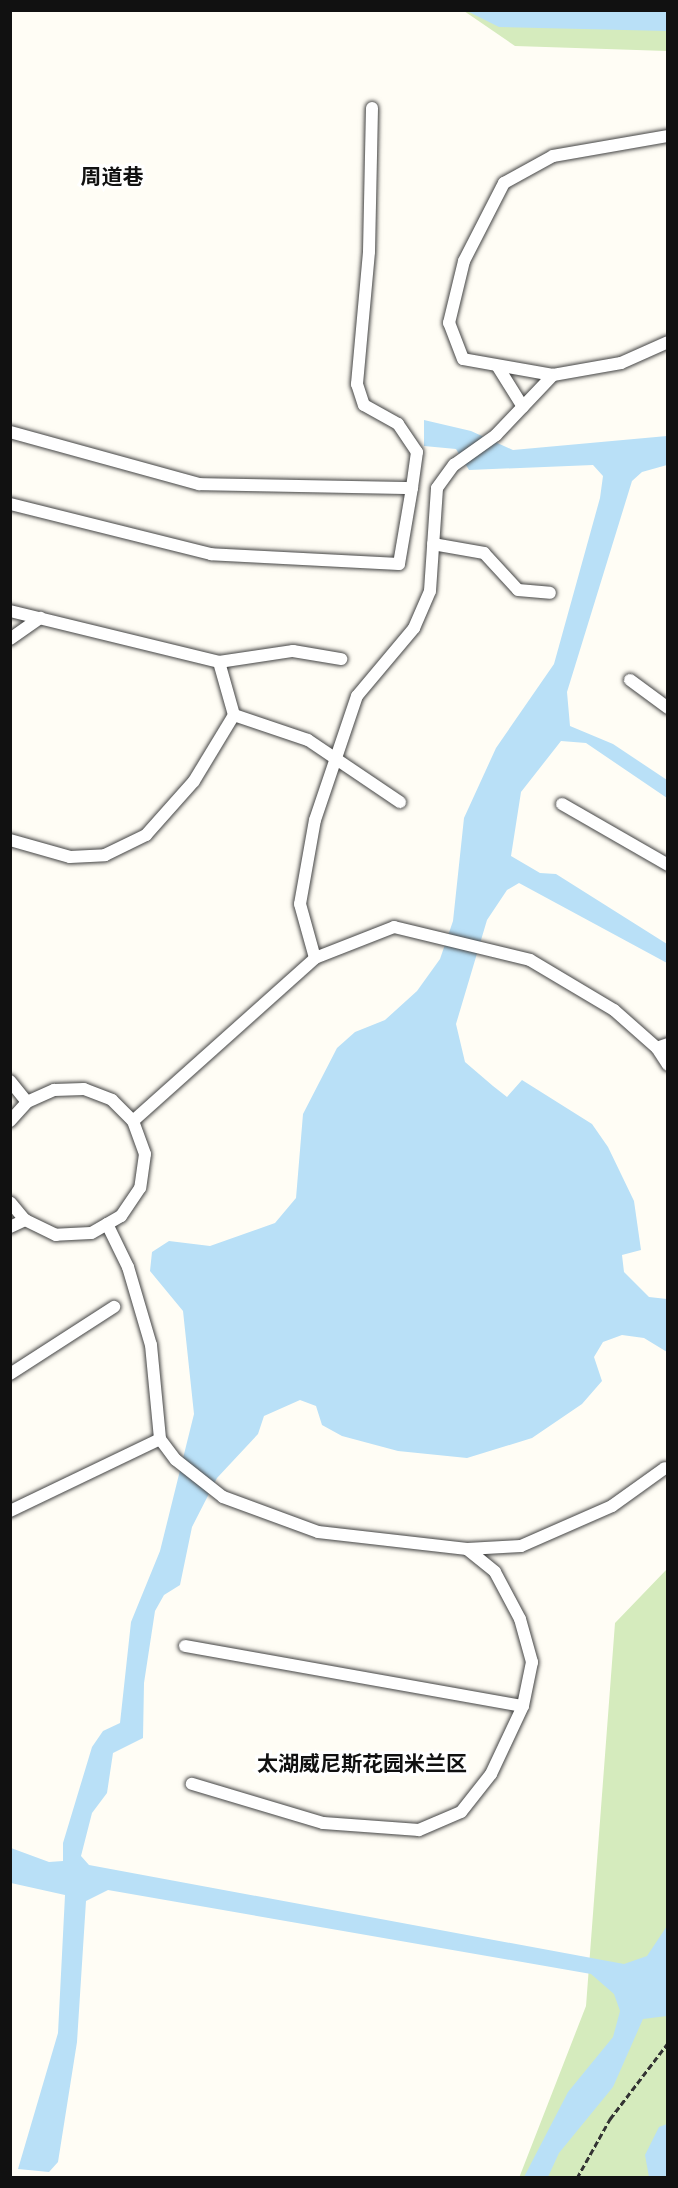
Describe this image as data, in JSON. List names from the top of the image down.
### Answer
{
  "districts": ["周道巷", "太湖威尼斯花园米兰区"]
}
